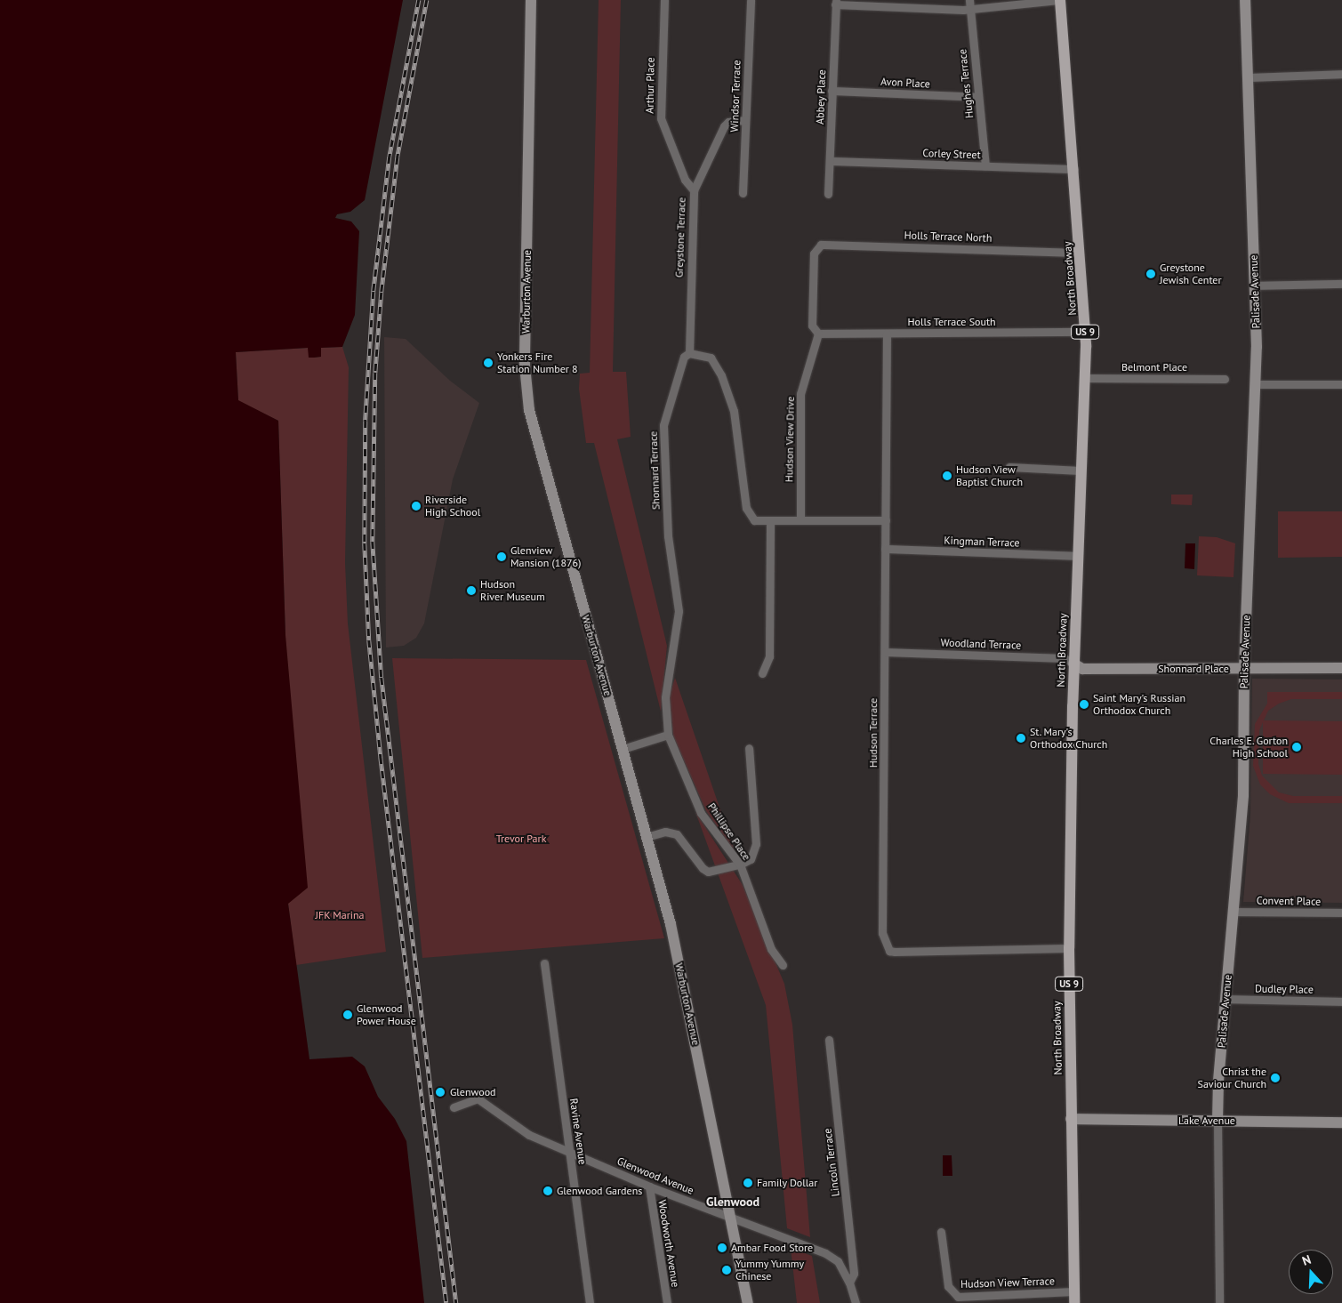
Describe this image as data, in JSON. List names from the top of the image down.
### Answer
{
  "streets": {
    "main road": ["North Broadway", "US 9"],
    "street": [
      "Avon Place",
      "Hughes Terrace",
      "Arthur Place",
      "Windsor Terrace",
      "Abbey Place",
      "Corley Street",
      "Holls Terrace North",
      "Greystone Terrace",
      "Warburton Avenue",
      "Palisade Avenue",
      "Holls Terrace South",
      "Belmont Place",
      "Hudson View Drive",
      "Shonnard Terrace",
      "Kingman Terrace",
      "Woodland Terrace",
      "Shonnard Place",
      "Hudson Terrace",
      "Phillipse Place",
      "Convent Place",
      "Dudley Place",
      "Lake Avenue",
      "Ravine Avenue",
      "Lincoln Terrace",
      "Glenwood Avenue",
      "Woodworth Avenue",
      "Hudson View Terrace"
    ]
  },
  "crossings": [
    ["Avon Place", "Hughes Terrace"],
    ["Avon Place", "Abbey Place"],
    ["Hughes Terrace", "Corley Street"],
    ["Arthur Place", "Greystone Terrace"],
    ["Windsor Terrace", "Greystone Terrace"],
    ["Abbey Place", "Corley Street"],
    ["Corley Street", "North Broadway"],
    ["Holls Terrace North", "North Broadway"],
    ["Holls Terrace North", "Holls Terrace South"],
    ["Holls Terrace North", "Hudson View Drive"],
    ["Greystone Terrace", "Shonnard Terrace"],
    ["North Broadway", "Holls Terrace South"],
    ["North Broadway", "Belmont Place"],
    ["North Broadway", "Kingman Terrace"],
    ["North Broadway", "Woodland Terrace"],
    ["North Broadway", "Shonnard Place"],
    ["North Broadway", "Hudson Terrace"],
    ["North Broadway", "Lake Avenue"],
    ["North Broadway", "Hudson View Terrace"],
    ["Warburton Avenue", "Glenwood Avenue"],
    ["Palisade Avenue", "Shonnard Place"],
    ["Palisade Avenue", "Convent Place"],
    ["Palisade Avenue", "Dudley Place"],
    ["Palisade Avenue", "Lake Avenue"],
    ["Holls Terrace South", "Hudson View Drive"],
    ["Holls Terrace South", "Hudson Terrace"],
    ["Shonnard Terrace", "Phillipse Place"],
    ["Kingman Terrace", "Hudson Terrace"],
    ["Woodland Terrace", "Shonnard Place"],
    ["Woodland Terrace", "Hudson Terrace"],
    ["Ravine Avenue", "Glenwood Avenue"],
    ["Lincoln Terrace", "Glenwood Avenue"],
    ["Glenwood Avenue", "Woodworth Avenue"]
  ],
  "districts": ["Glenwood"],
  "parks": ["Trevor Park", "JFK Marina"],
  "places": [
    "Greystone Jewish Center",
    "Yonkers Fire Station Number 8",
    "Hudson View Baptist Church",
    "Riverside High School",
    "Glenview Mansion (1876)",
    "Hudson River Museum",
    "Saint Mary's Russian Orthodox Church",
    "St. Mary's Orthodox Church",
    "Charles E. Gorton High School",
    "Glenwood Power House",
    "Christ the Saviour Church",
    "Glenwood",
    "Family Dollar",
    "Glenwood Gardens",
    "Ambar Food Store",
    "Yummy Yummy Chinese"
  ],
  "north": "top"
}
